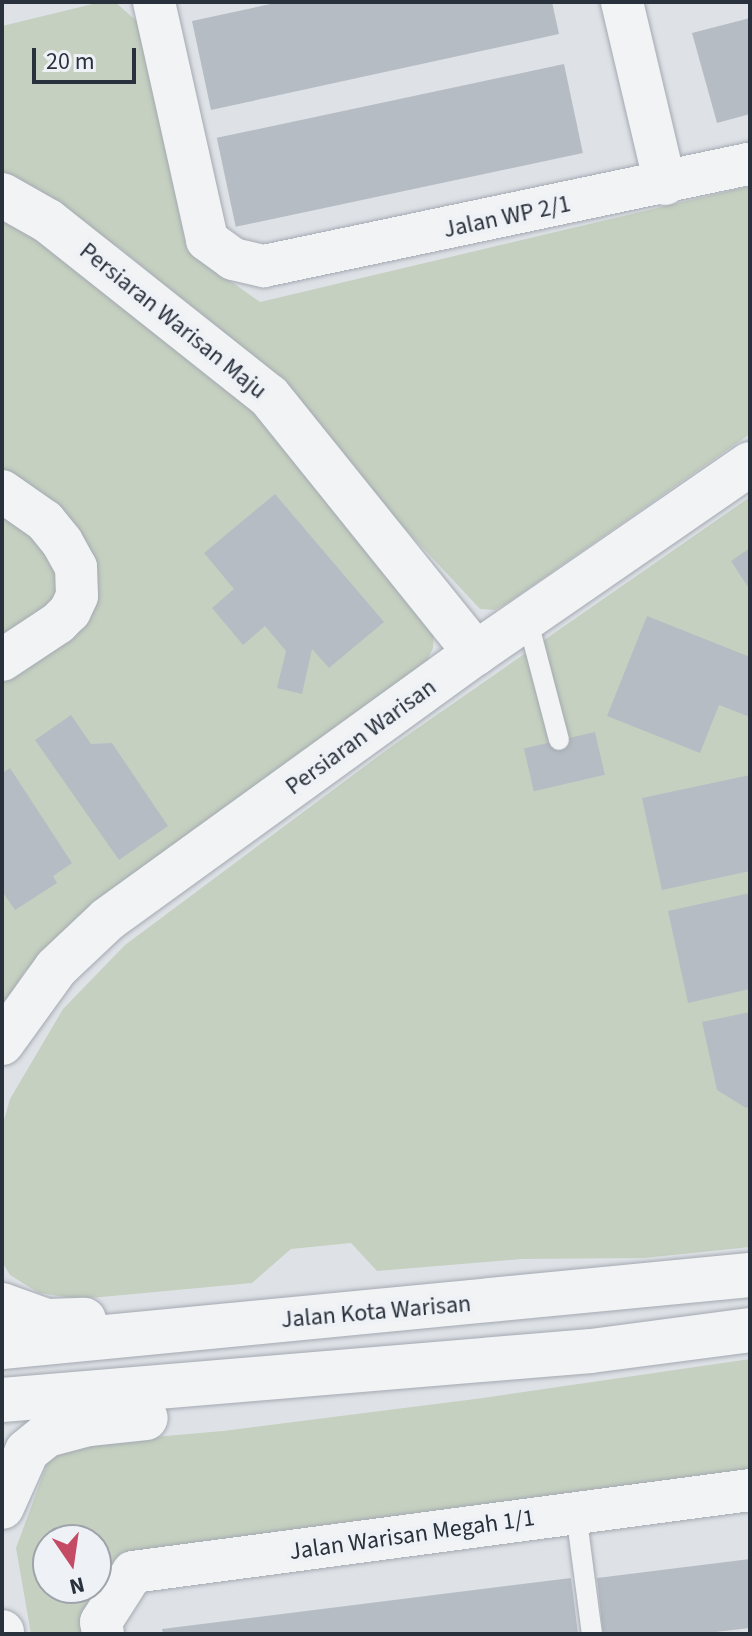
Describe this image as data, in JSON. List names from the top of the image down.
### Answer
{
  "streets": {
    "street": [
      "Jalan WP 2/1",
      "Persiaran Warisan Maju",
      "Persiaran Warisan",
      "Jalan Kota Warisan",
      "Jalan Warisan Megah 1/1"
    ]
  },
  "crossings": [
    ["Persiaran Warisan Maju", "Persiaran Warisan"]
  ],
  "scale_bar": "20 m",
  "north": "bottom"
}
